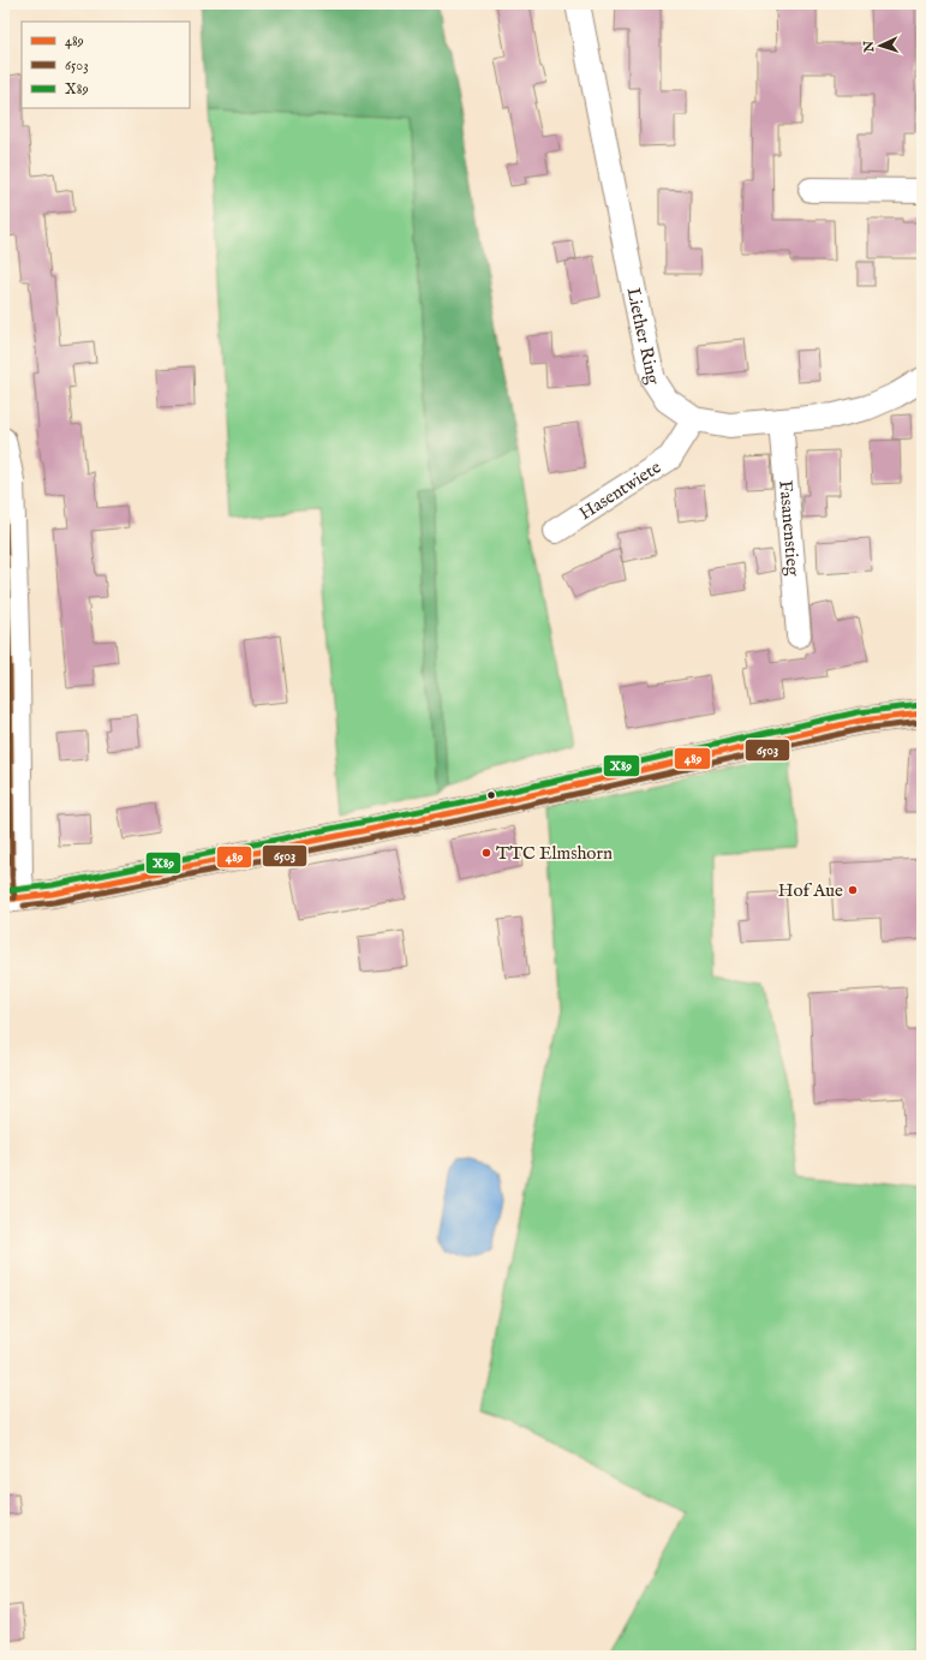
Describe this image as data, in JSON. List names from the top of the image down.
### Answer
{
  "streets": {
    "street": ["Liether Ring", "Hasentwiete", "Fasanenstieg"]
  },
  "crossings": [
    ["Liether Ring", "Hasentwiete"],
    ["Liether Ring", "Fasanenstieg"]
  ],
  "places": ["TTC Elmshorn", "Hof Aue"],
  "lines": ["transit line 6503", "transit line X89", "transit line 489"],
  "legend": ["489", "6503", "X89"],
  "north": "left"
}
